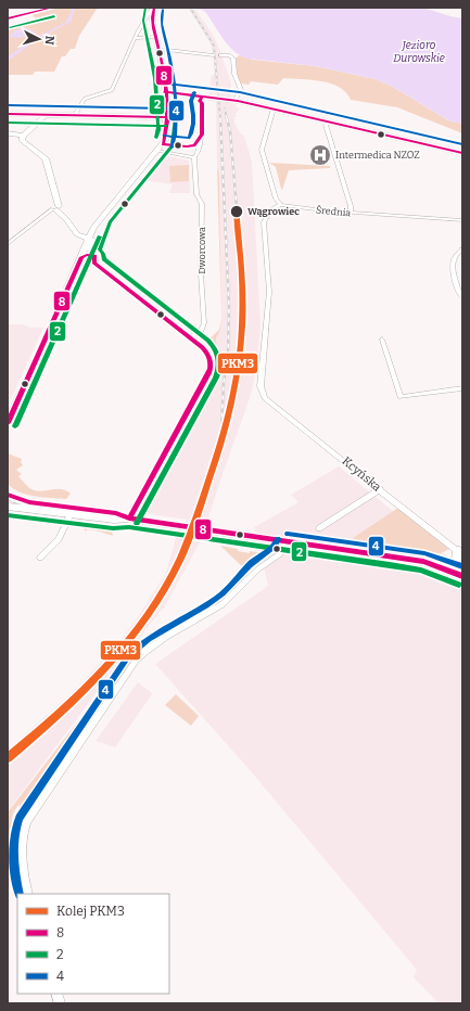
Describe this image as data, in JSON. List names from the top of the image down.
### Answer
{
  "streets": {
    "street": ["Średnia", "Dworcowa", "Kcyńska"]
  },
  "crossings": [
    ["Średnia", "Kcyńska"]
  ],
  "water": ["Jezioro Durowskie"],
  "places": {
    "hospital": ["Intermedica NZOZ"],
    "other": ["Wągrowiec"]
  },
  "lines": [
    "transit line 8",
    "transit line 2",
    "transit line 4",
    "rail line PKM3"
  ],
  "legend": [
    "Kolej PKM3",
    "8",
    "2",
    "4"
  ],
  "north": "right"
}
